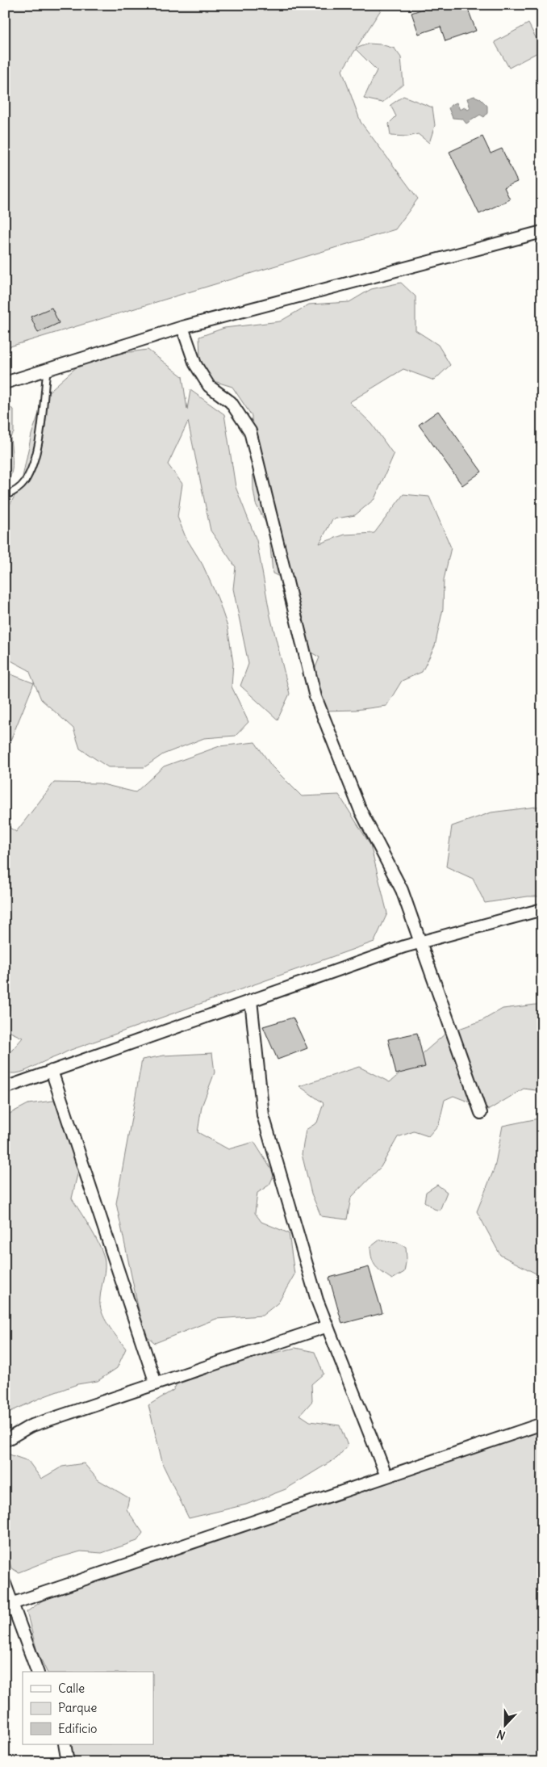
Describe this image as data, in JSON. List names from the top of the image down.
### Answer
{
  "legend": ["Calle", "Parque", "Edificio"],
  "north": "bottom"
}
